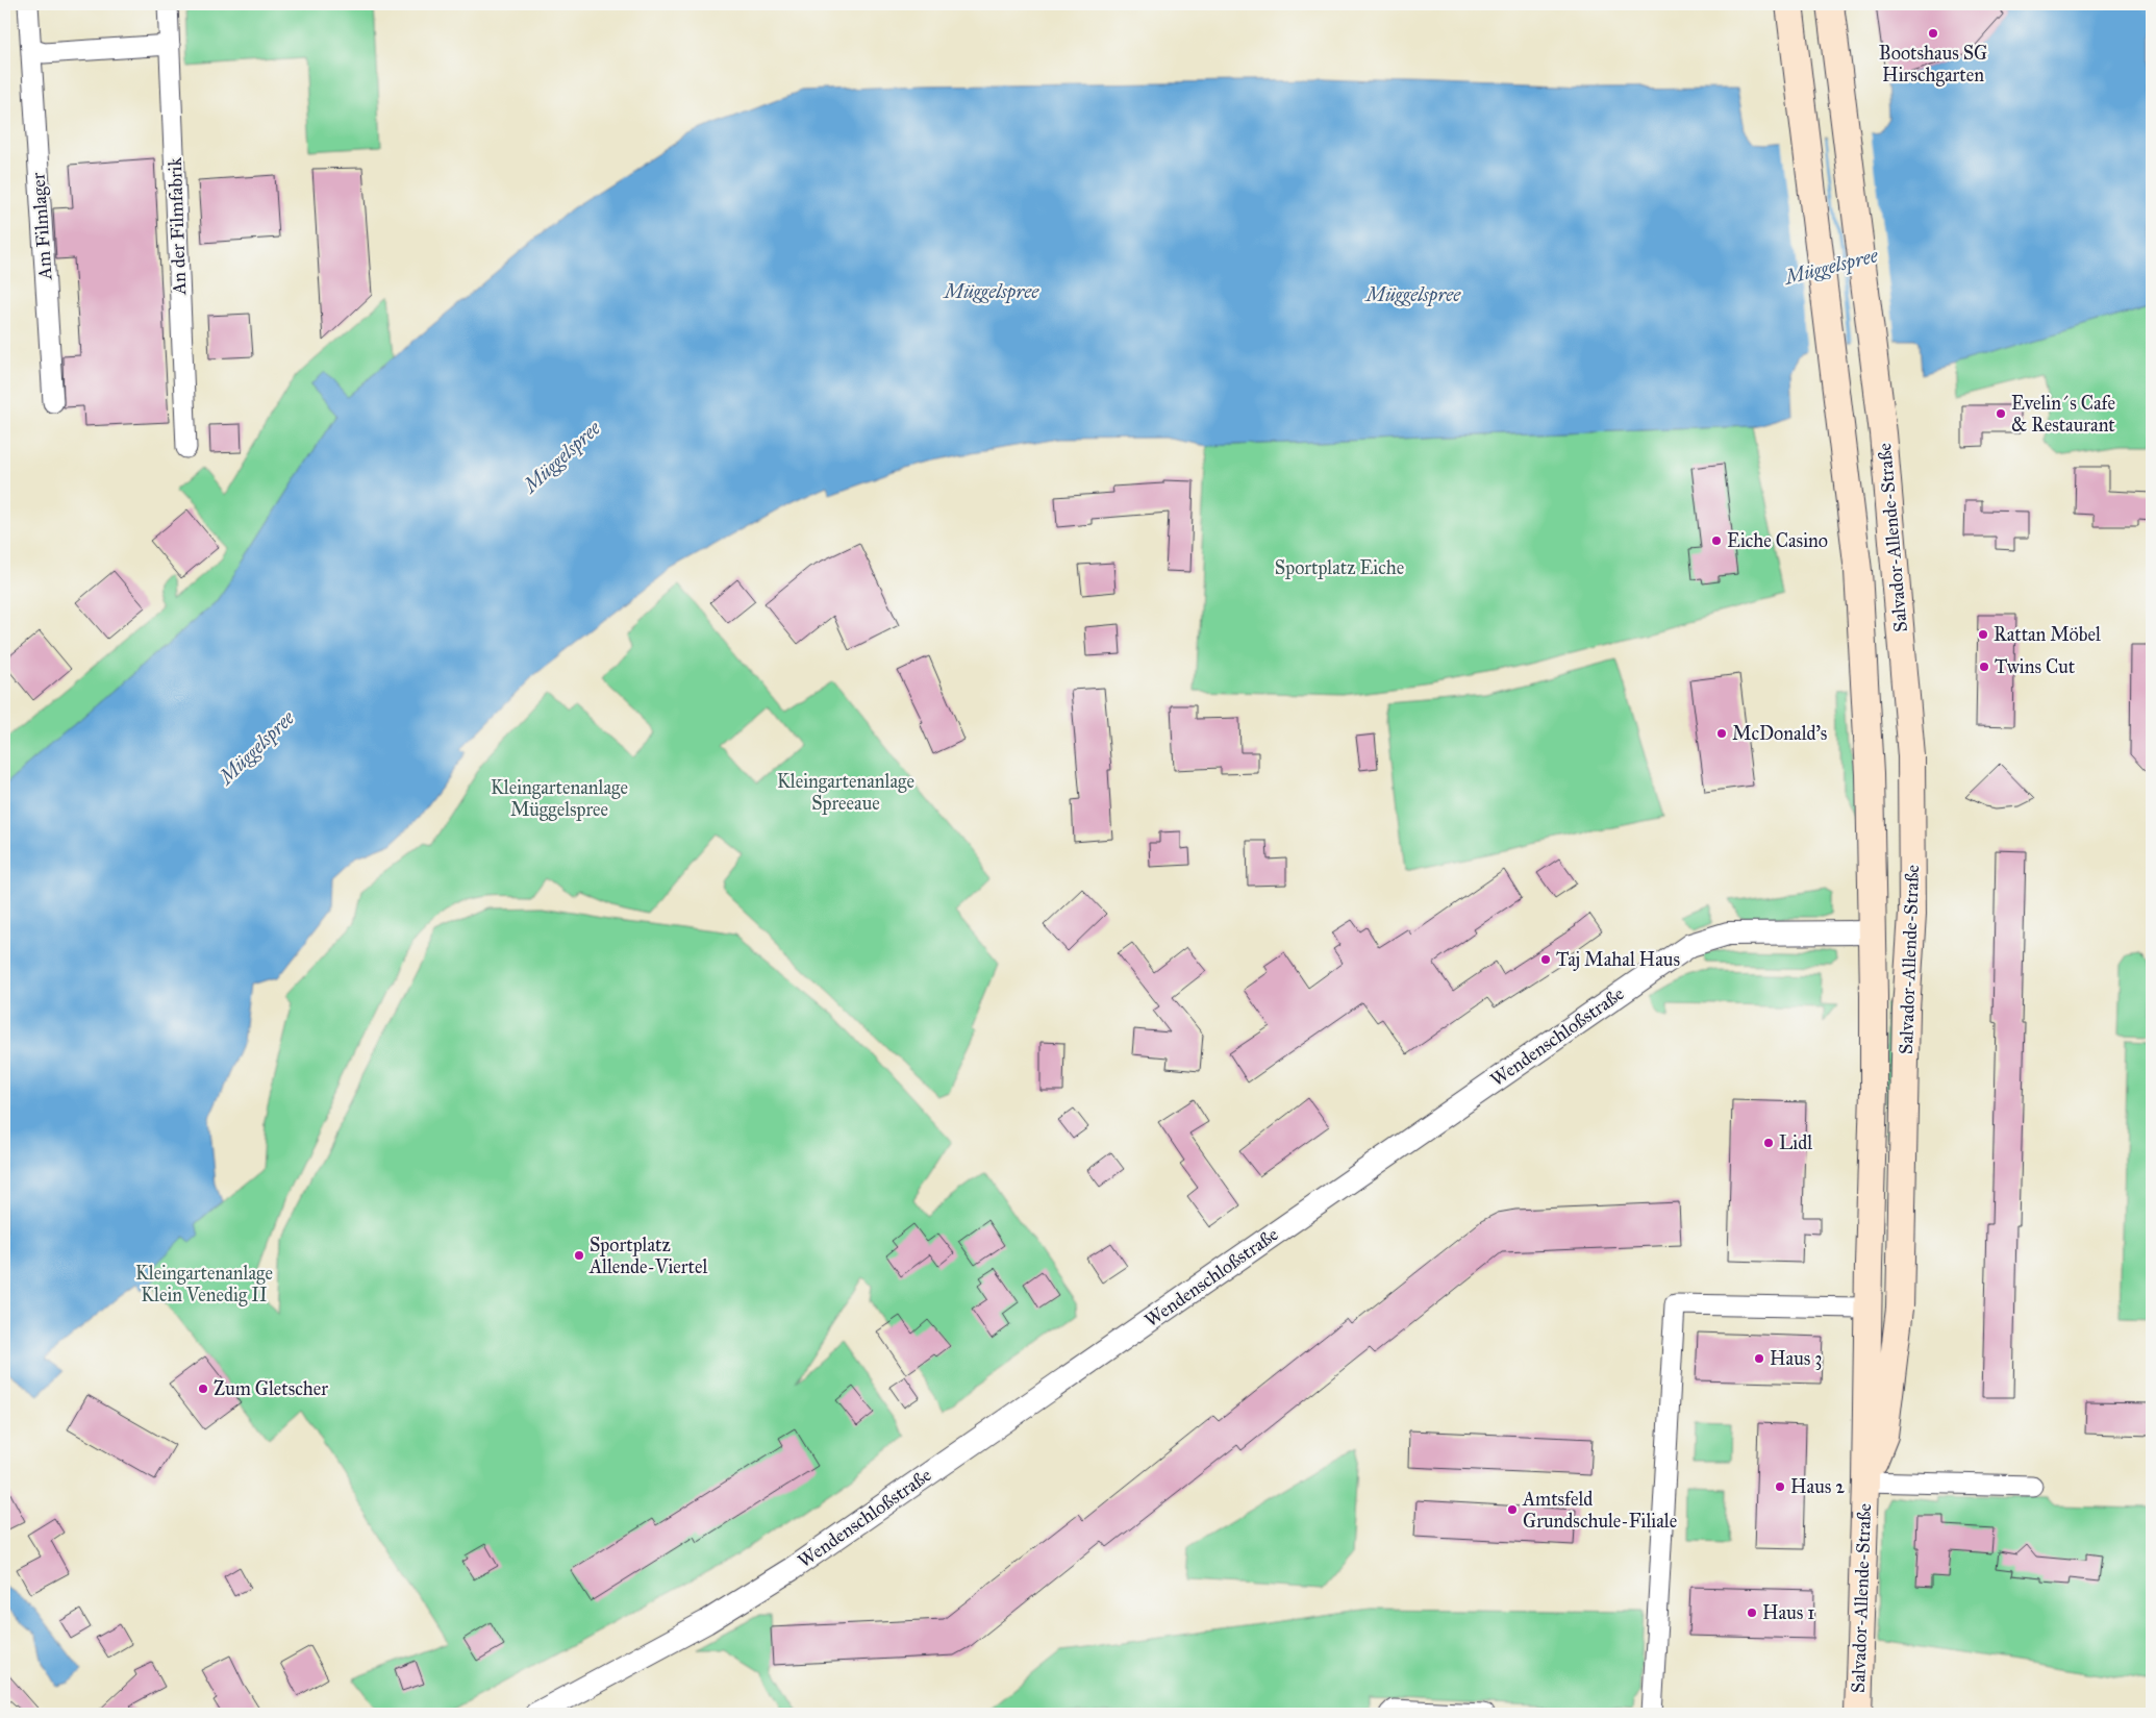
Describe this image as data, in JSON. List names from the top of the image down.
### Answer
{
  "streets": {
    "main road": ["Salvador-Allende-Straße", "Wendenschloßstraße"],
    "street": ["Am Filmlager", "An der Filmfabrik"]
  },
  "crossings": [
    ["Salvador-Allende-Straße", "Wendenschloßstraße"]
  ],
  "water": ["Müggelspree"],
  "parks": [
    "Sportplatz Eiche",
    "Kleingartenanlage Spreeaue",
    "Kleingartenanlage Müggelspree",
    "Kleingartenanlage Klein Venedig II"
  ],
  "places": [
    "Bootshaus SG Hirschgarten",
    "Evelin´s Cafe & Restaurant",
    "Eiche Casino",
    "Rattan Möbel",
    "Twins Cut",
    "McDonald's",
    "Taj Mahal Haus",
    "Lidl",
    "Sportplatz Allende-Viertel",
    "Haus 3",
    "Zum Gletscher",
    "Haus 2",
    "Amtsfeld Grundschule-Filiale",
    "Haus 1"
  ]
}
